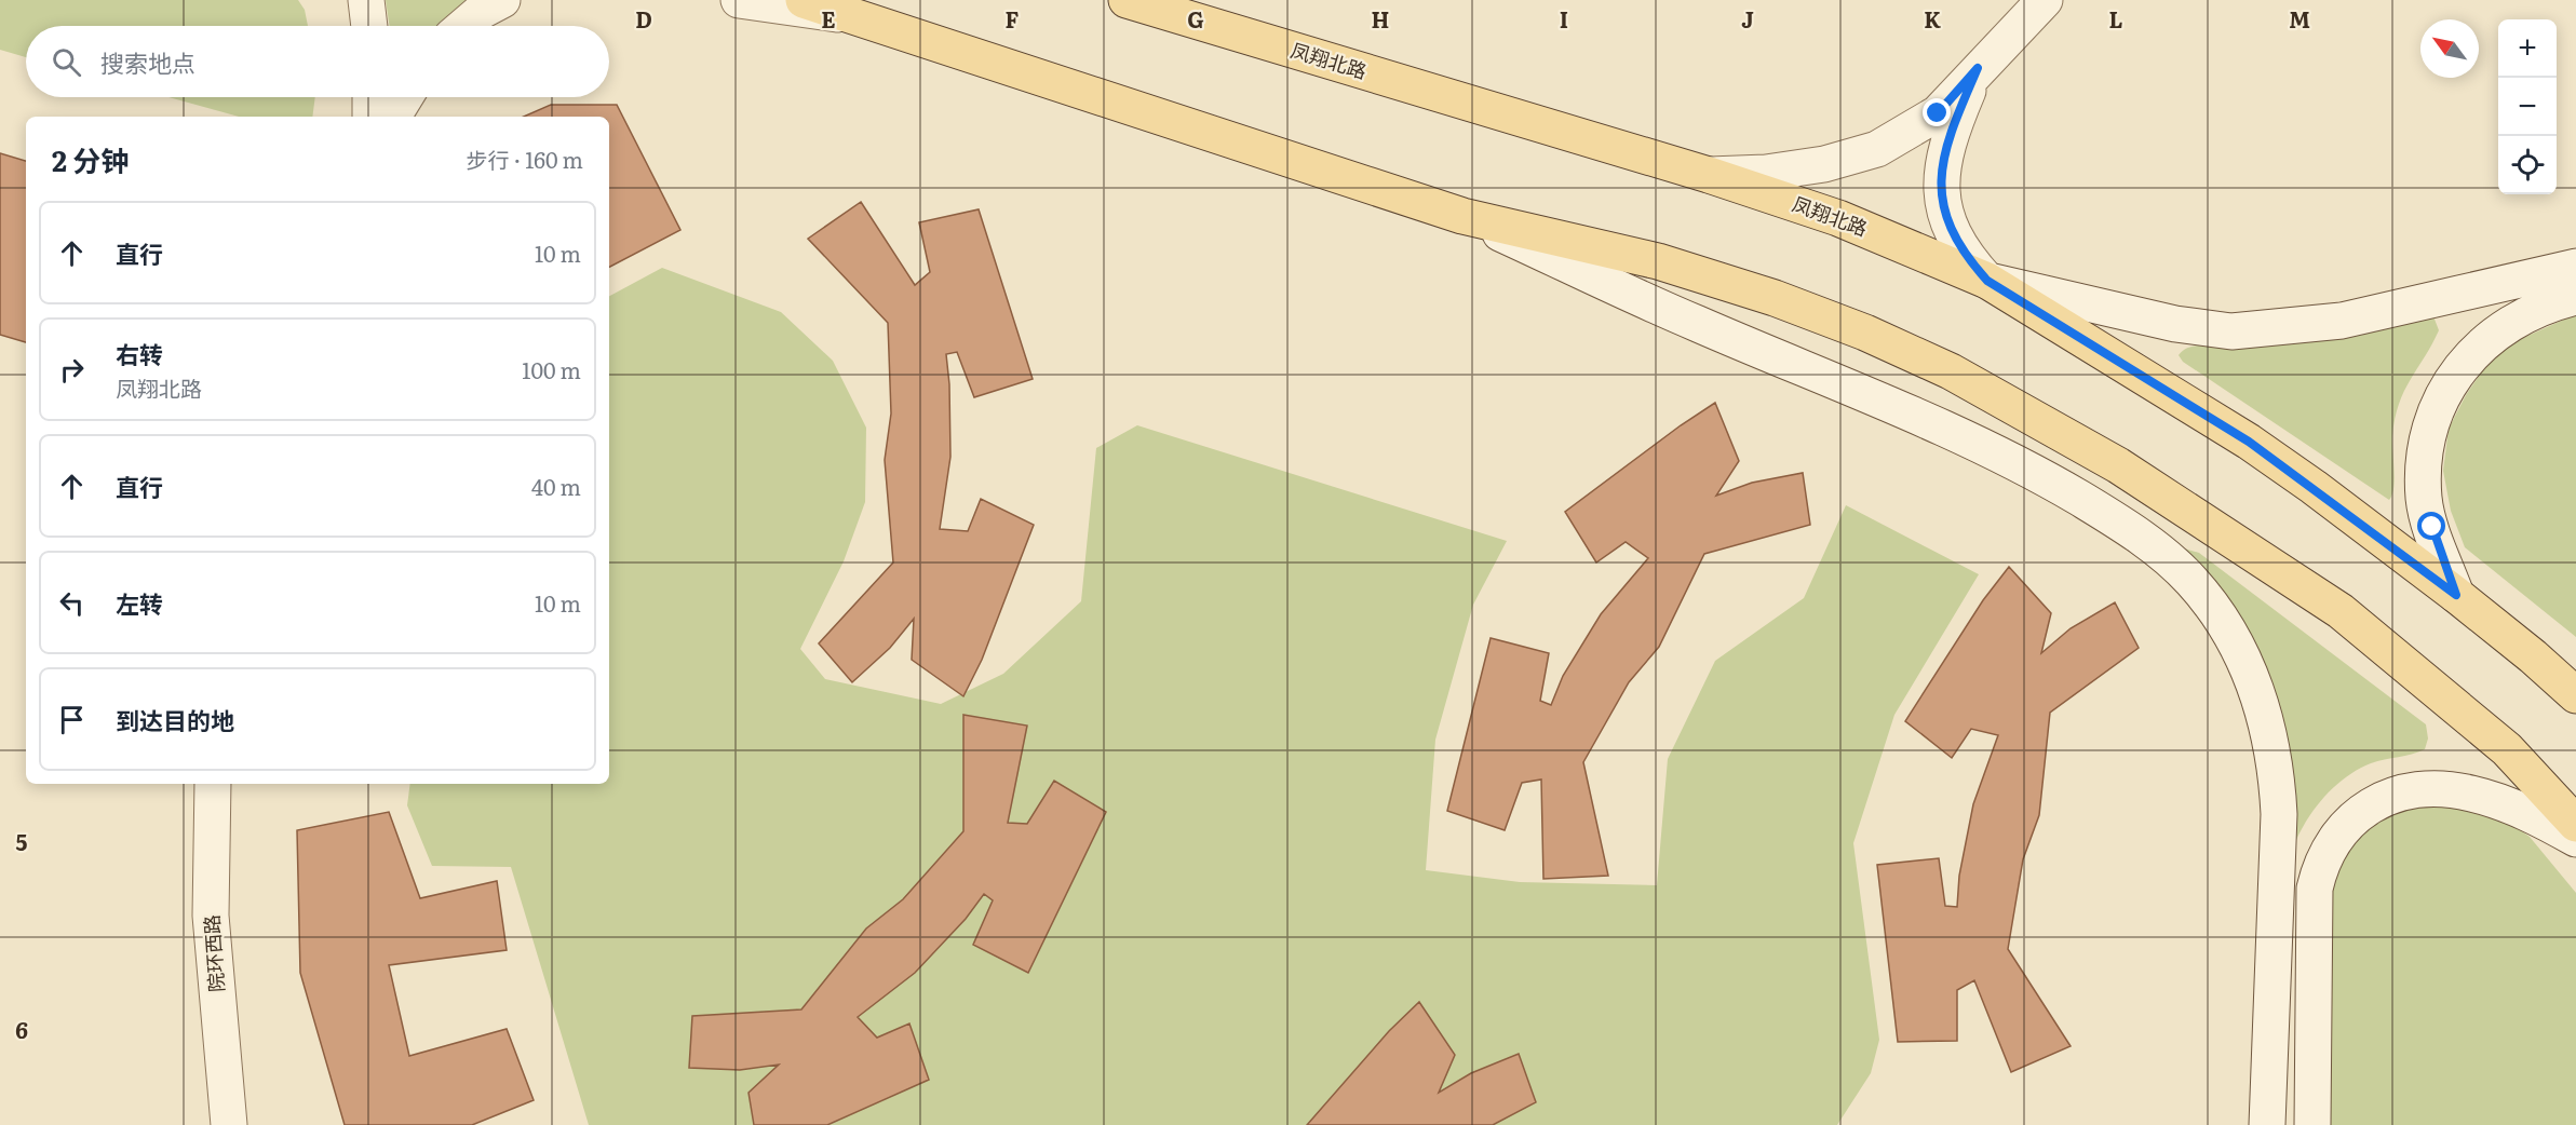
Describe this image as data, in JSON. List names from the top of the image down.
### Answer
{
  "streets": {
    "main road": ["凤翔北路", "院环西路"]
  },
  "north": "top left",
  "page": {
    "map_buttons": ["+", "−"],
    "search": "搜索地点",
    "heading": ["2 分钟", "步行 · 160 m"],
    "list": [
      ["直行", "10 m"],
      ["右转", "凤翔北路", "100 m"],
      ["直行", "40 m"],
      ["左转", "10 m"],
      "到达目的地"
    ]
  },
  "grid": {
    "columns": [
      "D",
      "E",
      "F",
      "G",
      "H",
      "I",
      "J",
      "K",
      "L",
      "M"
    ],
    "rows": ["5", "6"]
  }
}
